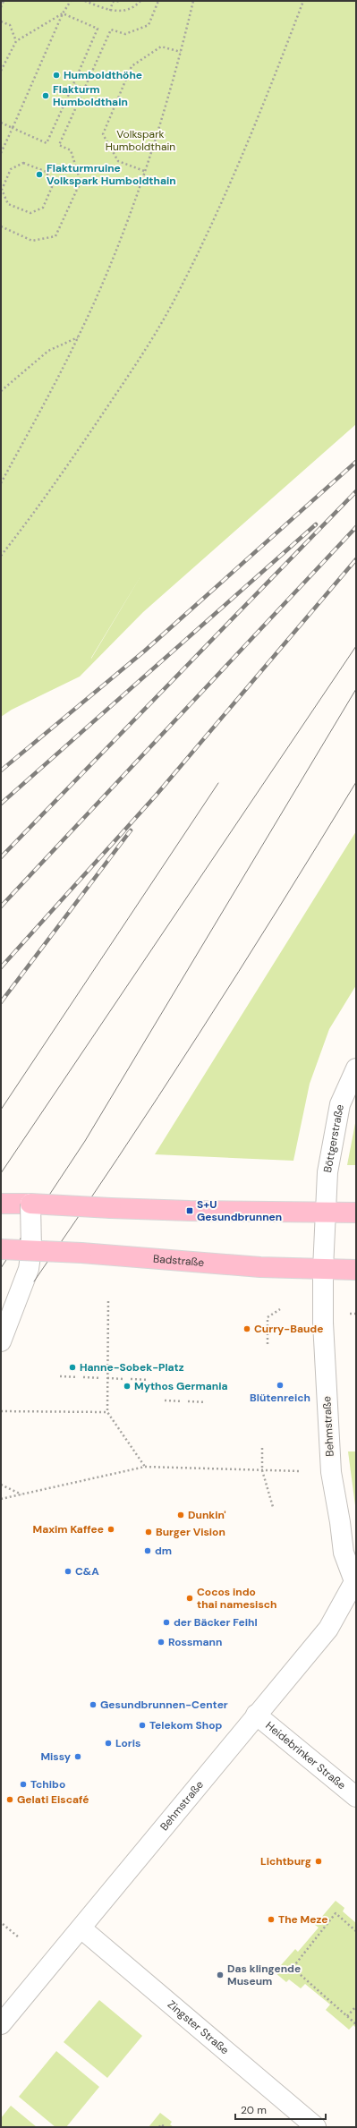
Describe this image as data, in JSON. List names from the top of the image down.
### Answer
{
  "streets": {
    "main road": ["Badstraße"],
    "street": [
      "Böttgerstraße",
      "Behmstraße",
      "Heidebrinker Straße",
      "Zingster Straße"
    ]
  },
  "crossings": [
    ["Böttgerstraße", "Badstraße"],
    ["Böttgerstraße", "Behmstraße"],
    ["Badstraße", "Behmstraße"],
    ["Behmstraße", "Heidebrinker Straße"],
    ["Behmstraße", "Zingster Straße"]
  ],
  "parks": ["Volkspark Humboldthain"],
  "places": {
    "other": [
      "Humboldthöhe",
      "Flakturm Humboldthain",
      "Flakturmruine Volkspark Humboldthain",
      "Curry-Baude",
      "Hanne-Sobek-Platz",
      "Blütenreich",
      "Mythos Germania",
      "Dunkin'",
      "Maxim Kaffee",
      "Burger Vision",
      "dm",
      "C&A",
      "Cocos indo thai namesisch",
      "der Bäcker Feihl",
      "Rossmann",
      "Gesundbrunnen-Center",
      "Telekom Shop",
      "Loris",
      "Missy",
      "Tchibo",
      "Gelati Eiscafé",
      "Lichtburg",
      "The Meze",
      "Das klingende Museum"
    ],
    "transit": ["S+U Gesundbrunnen"]
  },
  "scale_bar": "20 m"
}
